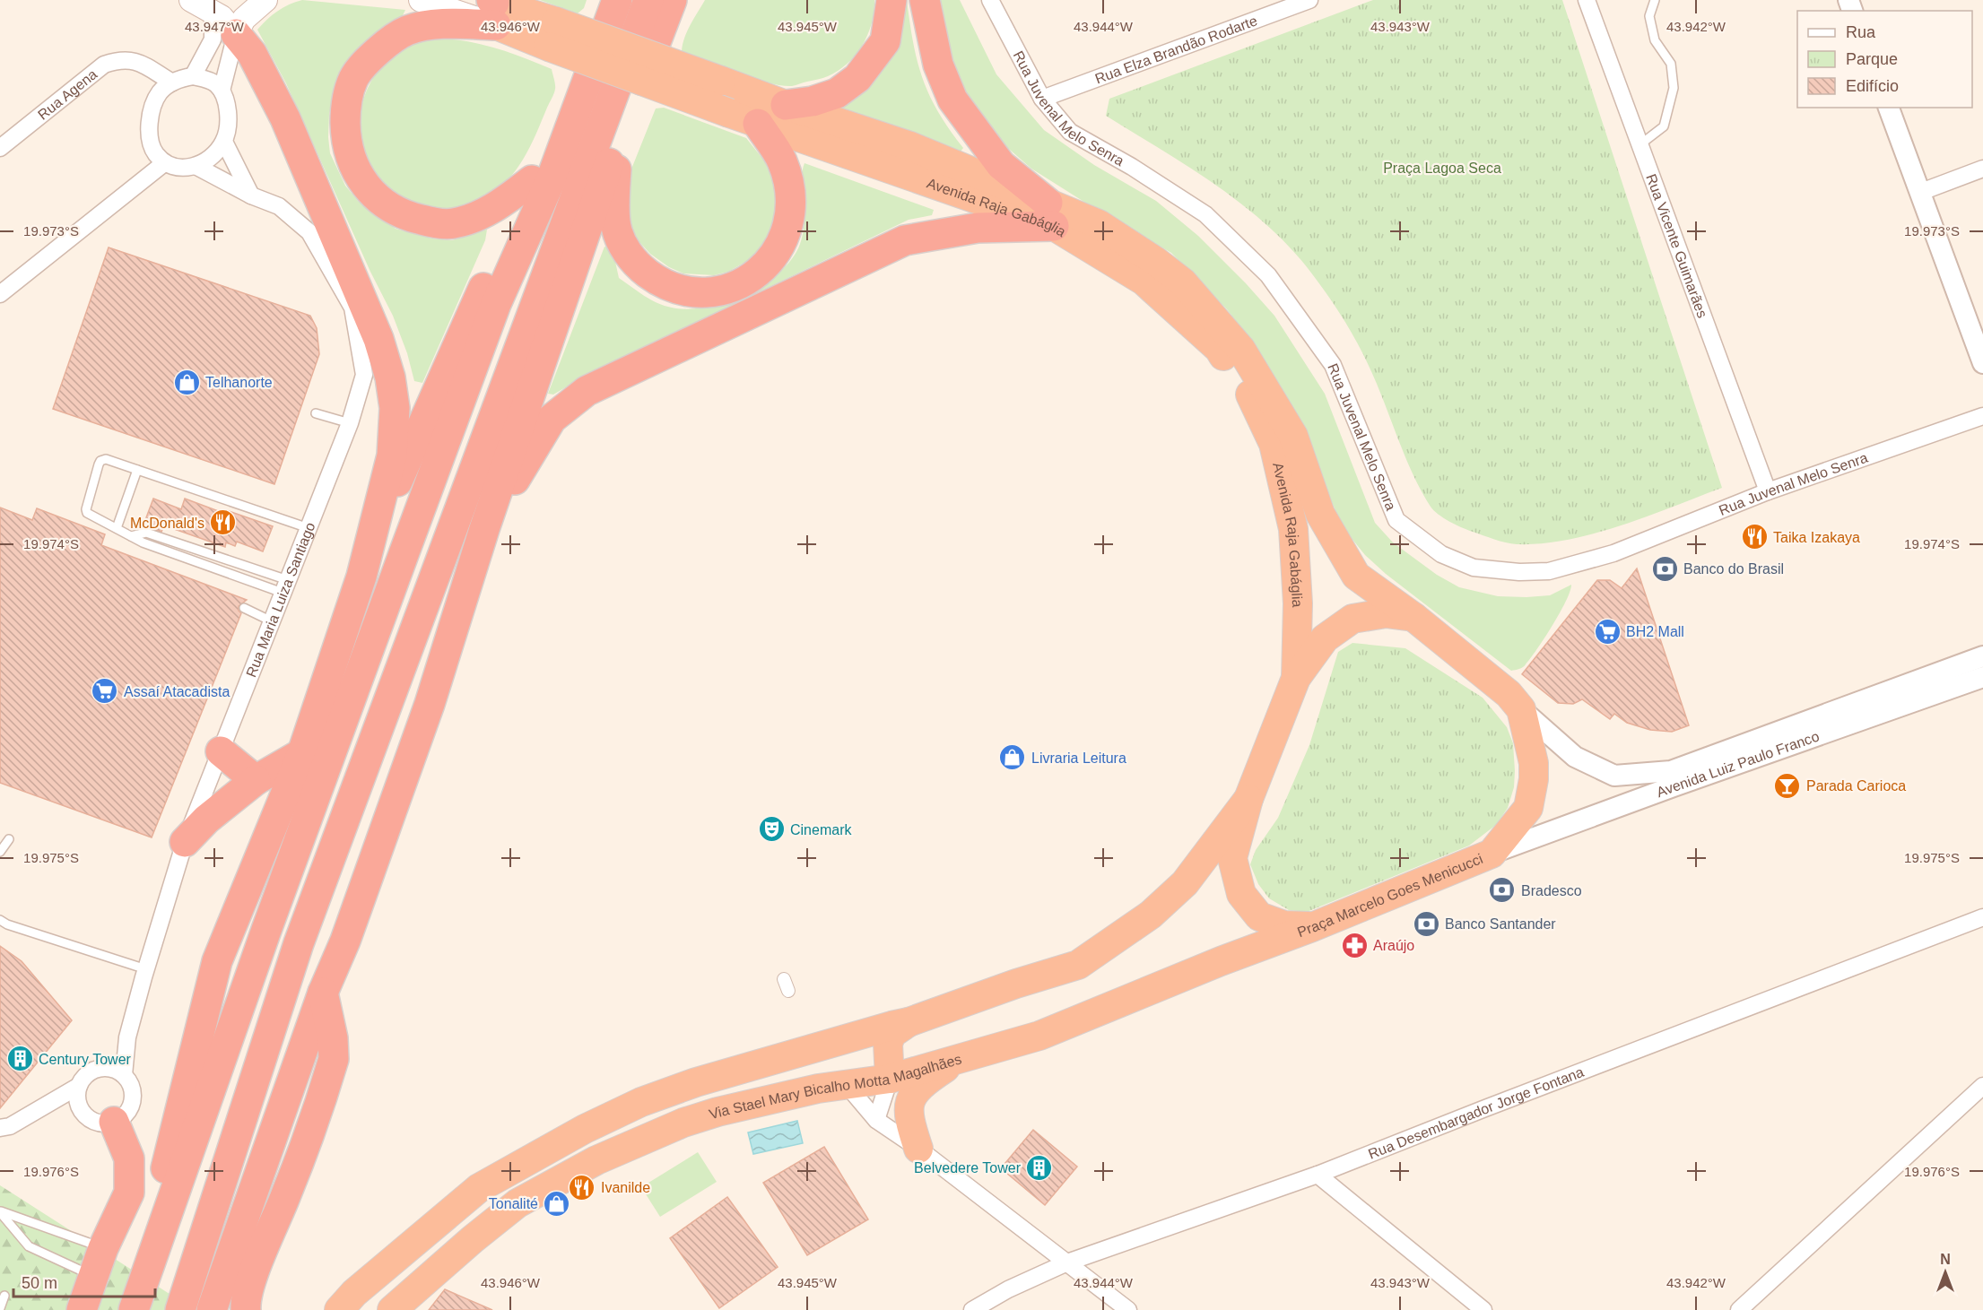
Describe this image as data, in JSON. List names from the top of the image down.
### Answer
{
  "streets": {
    "highway": ["Avenida Raja Gabáglia", "Praça Marcelo Goes Menicucci", "Via Stael Mary Bicalho Motta Magalhães"],
    "street": [
      "Rua Elza Brandão Rodarte",
      "Rua Agena",
      "Rua Juvenal Melo Senra",
      "Rua Vicente Guimarães",
      "Rua Maria Luiza Santiago",
      "Avenida Luiz Paulo Franco",
      "Rua Desembargador Jorge Fontana"
    ]
  },
  "crossings": [
    ["Rua Elza Brandão Rodarte", "Rua Juvenal Melo Senra"],
    ["Rua Agena", "Rua Maria Luiza Santiago"],
    ["Rua Juvenal Melo Senra", "Rua Vicente Guimarães"],
    ["Avenida Raja Gabáglia", "Praça Marcelo Goes Menicucci"],
    ["Avenida Luiz Paulo Franco", "Praça Marcelo Goes Menicucci"],
    ["Praça Marcelo Goes Menicucci", "Via Stael Mary Bicalho Motta Magalhães"]
  ],
  "parks": ["Praça Lagoa Seca"],
  "places": {
    "shop": ["Telhanorte", "Livraria Leitura", "Tonalité"],
    "restaurant": ["McDonald's", "Taika Izakaya", "Ivanilde"],
    "bank": ["Banco do Brasil", "Bradesco", "Banco Santander"],
    "supermarket": ["BH2 Mall", "Assaí Atacadista"],
    "bar": ["Parada Carioca"],
    "theatre": ["Cinemark"],
    "pharmacy": ["Araújo"],
    "building": ["Century Tower", "Belvedere Tower"]
  },
  "legend": ["Rua", "Parque", "Edifício"],
  "scale_bar": "50 m",
  "north": "top",
  "coordinates": [
    "43.947°W",
    "43.946°W",
    "43.945°W",
    "43.944°W",
    "43.943°W",
    "43.942°W",
    "19.973°S",
    "19.974°S",
    "19.975°S",
    "19.976°S"
  ]
}
